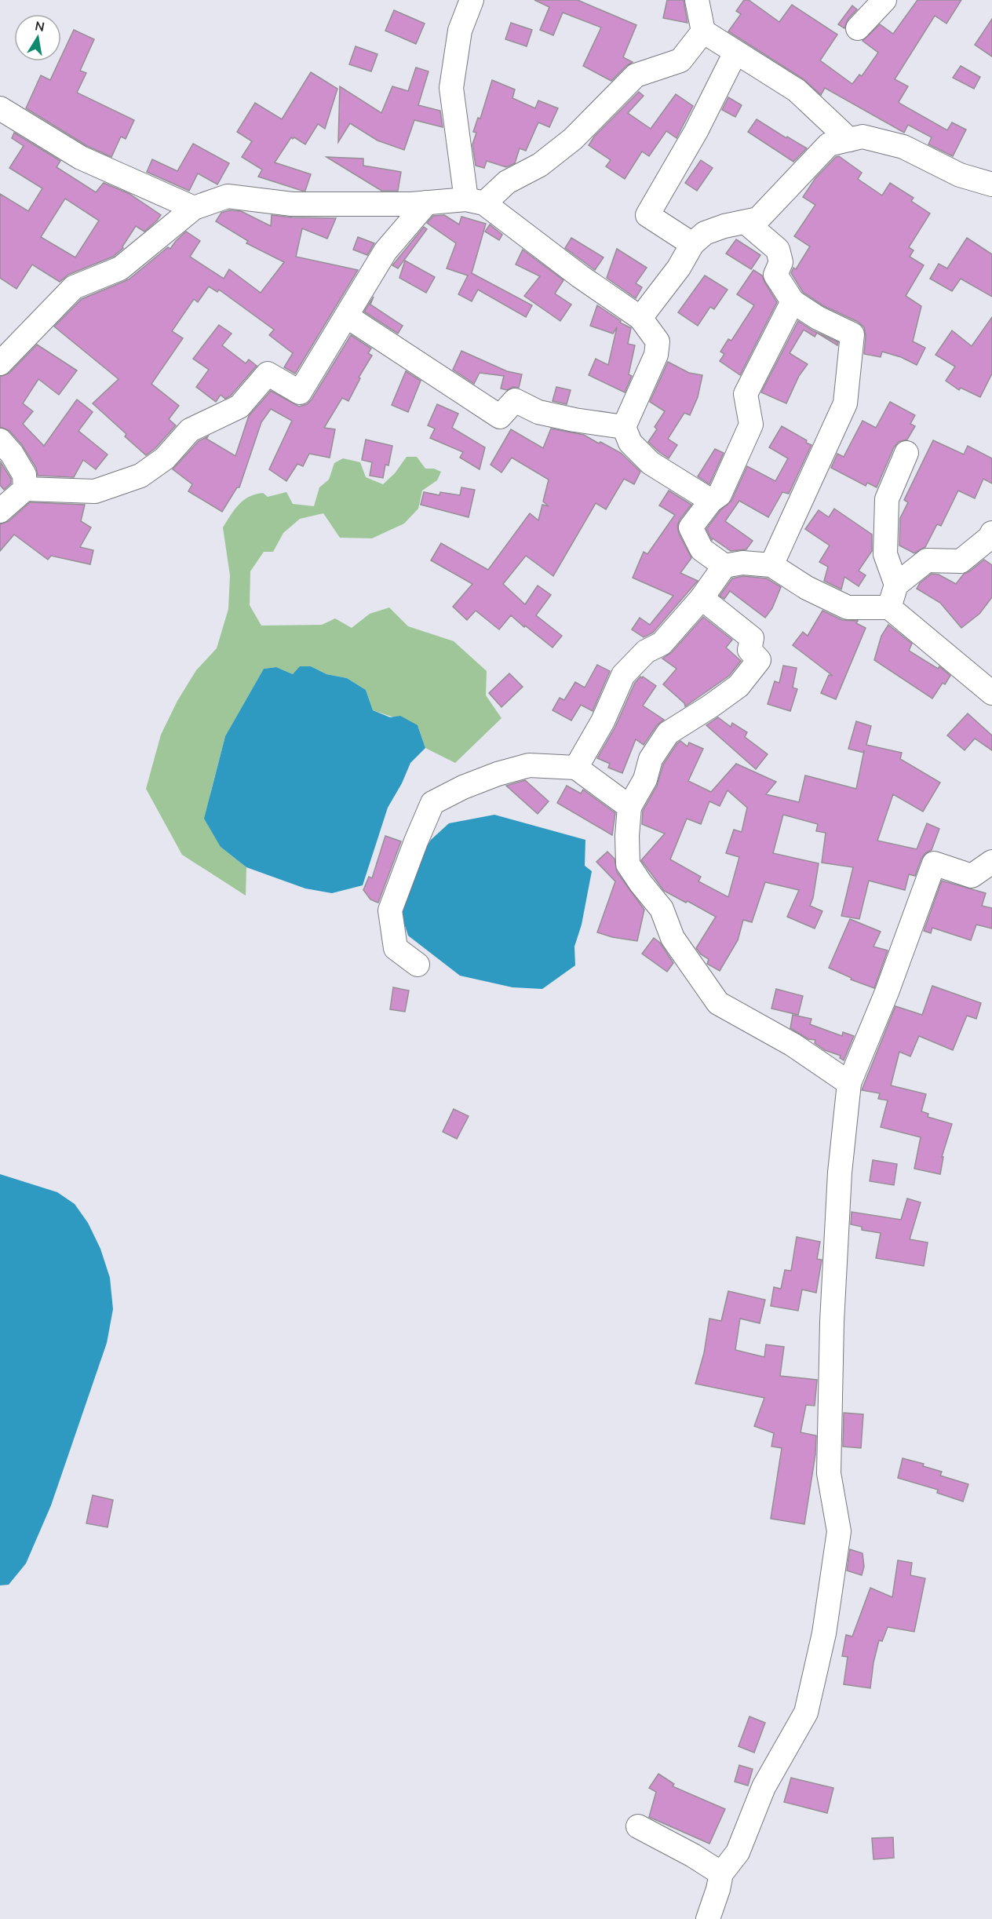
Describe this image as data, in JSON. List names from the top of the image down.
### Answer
{
  "north": "top"
}
